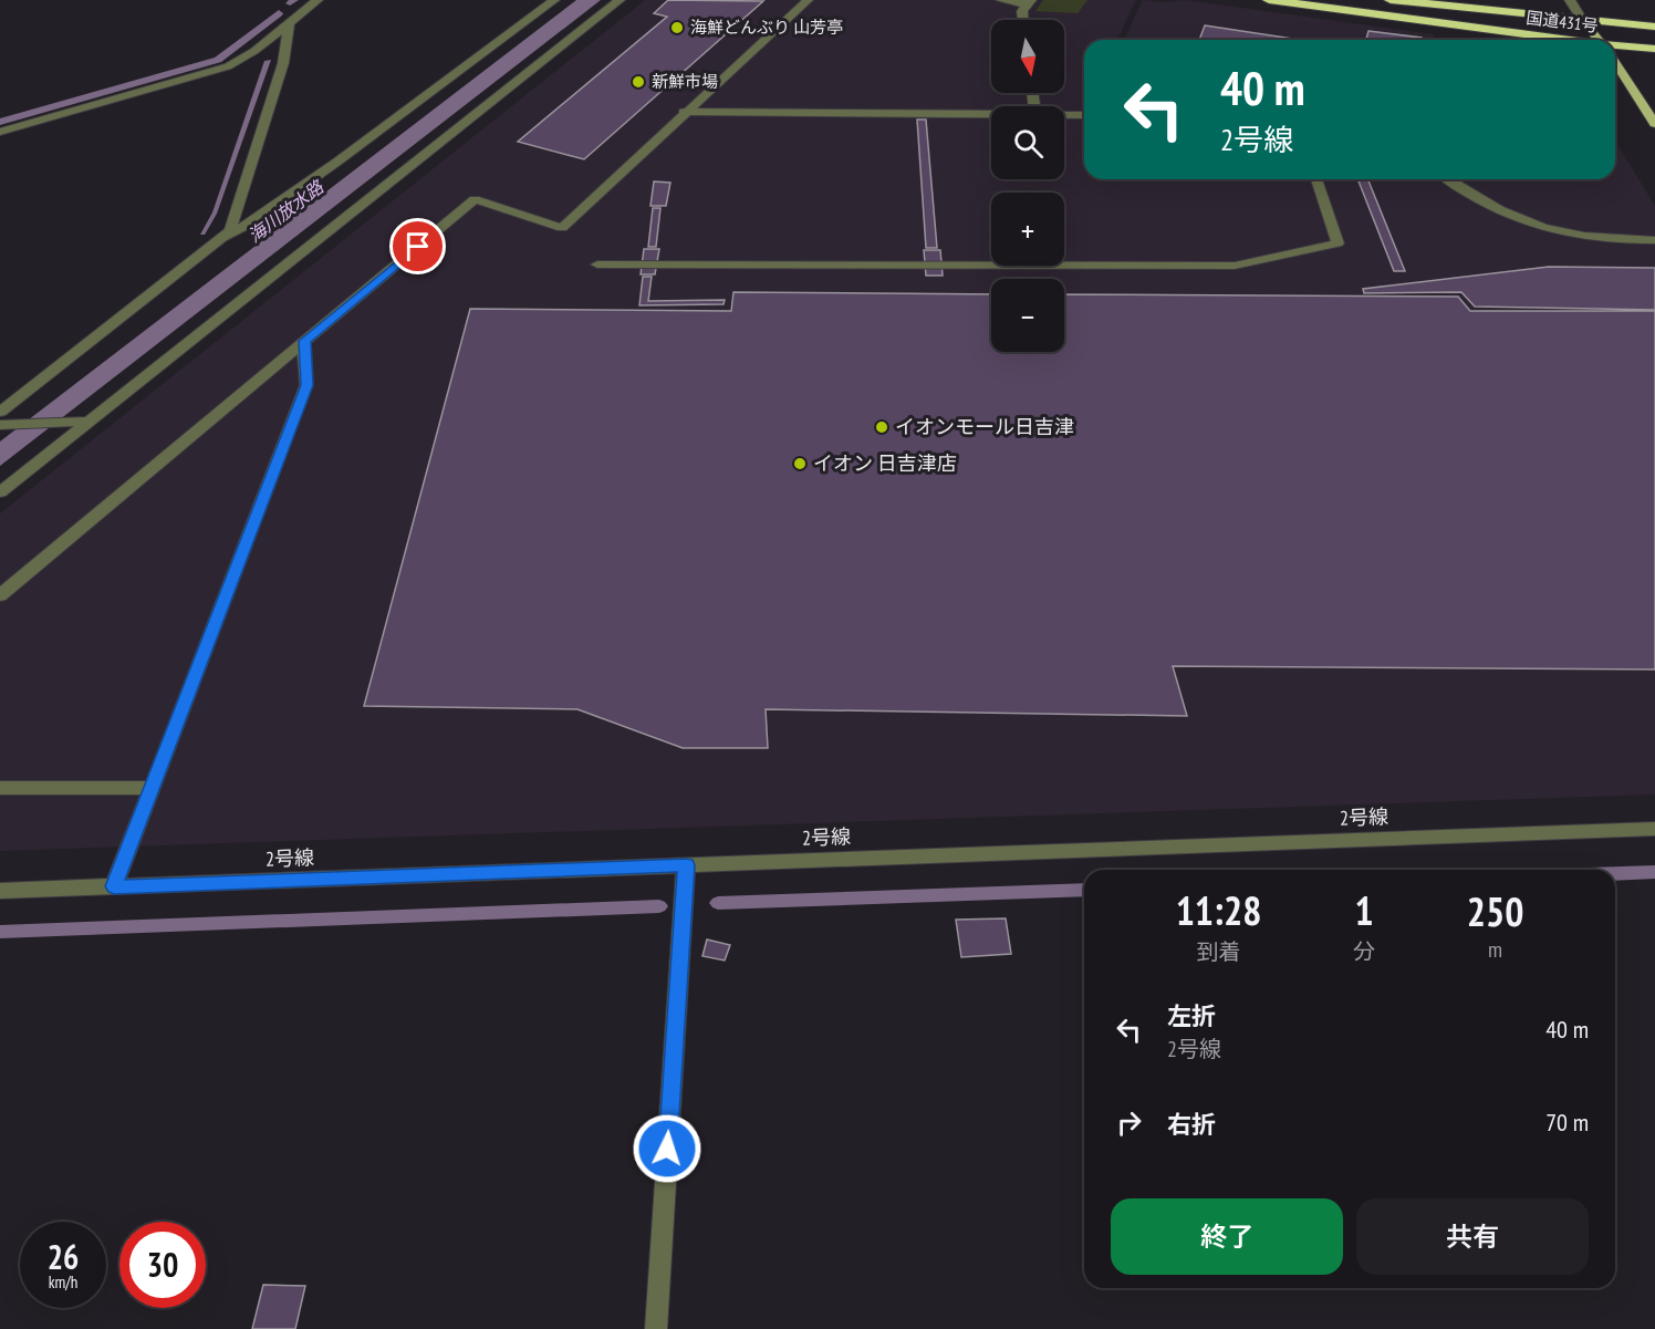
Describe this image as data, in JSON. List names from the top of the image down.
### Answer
{
  "streets": {
    "highway": ["国道431号"],
    "street": ["2号線"]
  },
  "water": ["海川放水路"],
  "places": [
    "海鮮どんぶり 山芳亭",
    "新鮮市場",
    "イオンモール日吉津",
    "イオン 日吉津店"
  ],
  "north": "bottom",
  "page": {
    "map_buttons": ["+", "−"],
    "turn": ["40 m", "2号線"],
    "eta": [
      "11:28",
      "到着",
      "1",
      "分",
      "250",
      "m"
    ],
    "list": [
      {
        "name": "左折",
        "note": "2号線",
        "value": "40 m"
      },
      {
        "name": "右折",
        "value": "70 m"
      }
    ],
    "buttons": ["終了", "共有"],
    "speed": "26 km/h",
    "limit": "30"
  }
}
